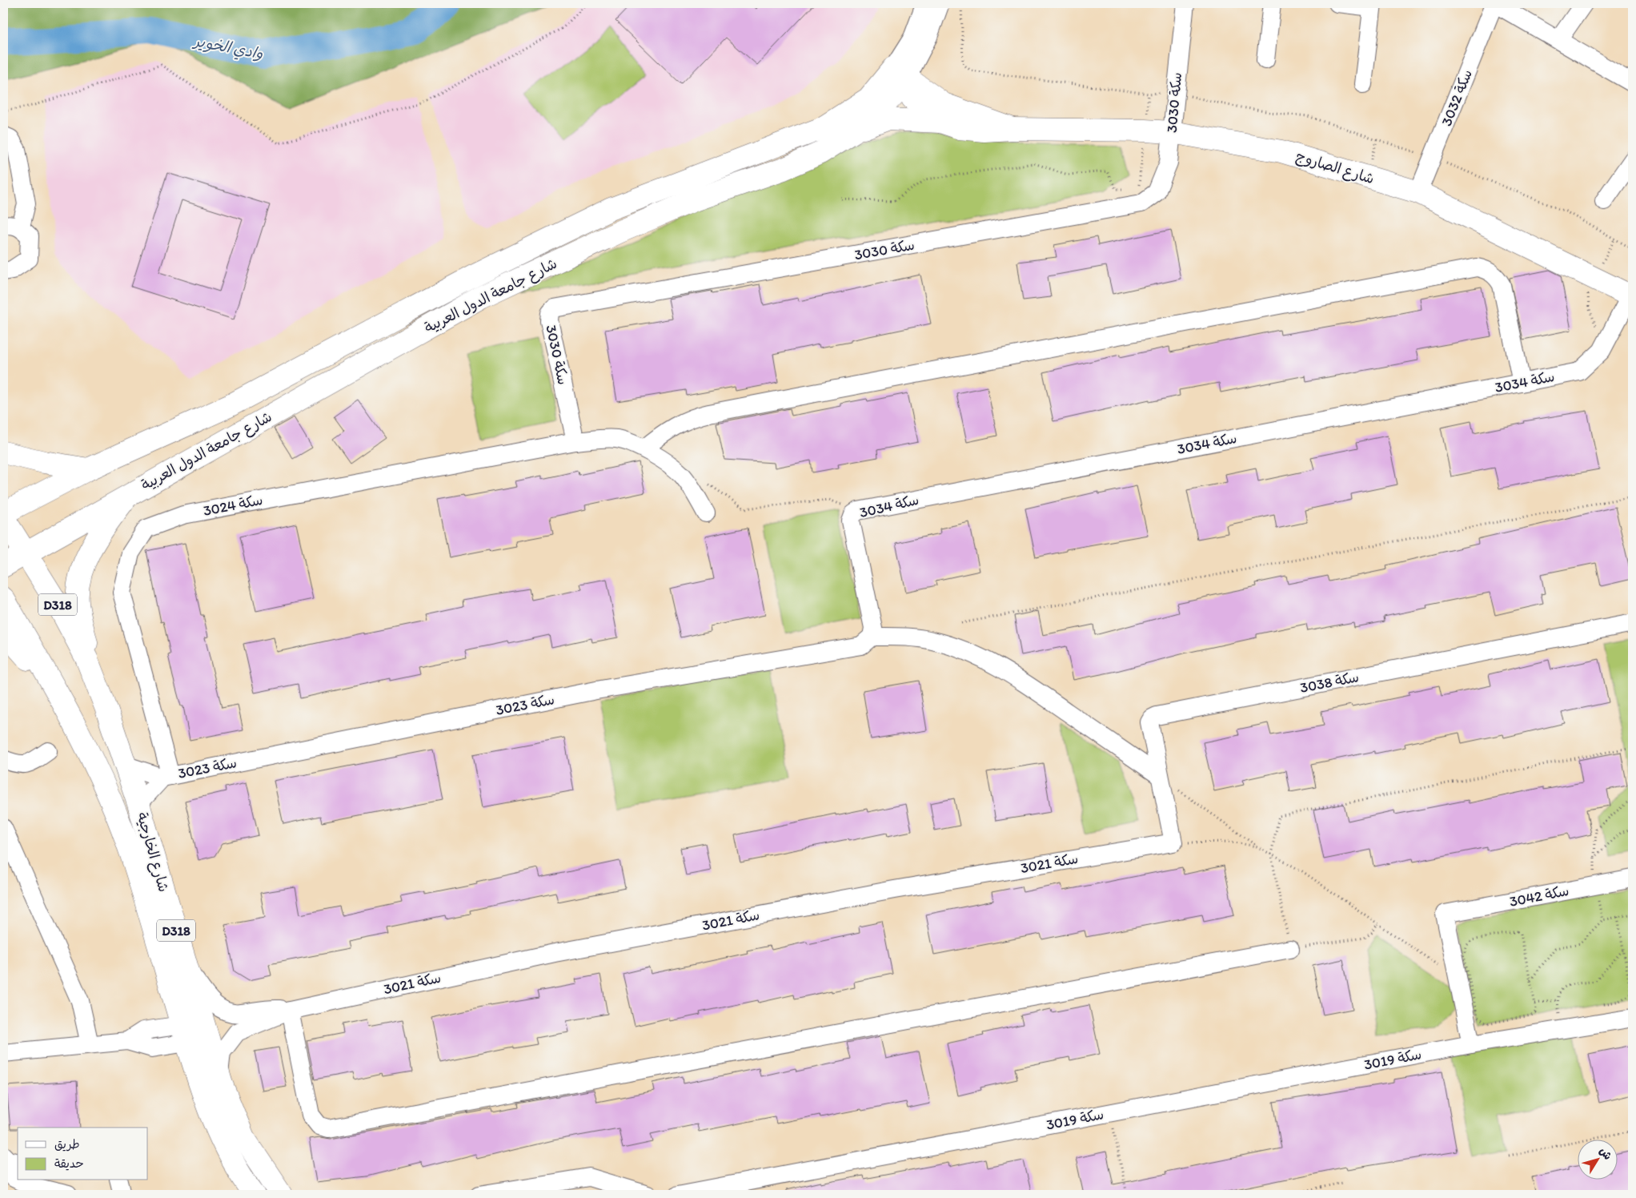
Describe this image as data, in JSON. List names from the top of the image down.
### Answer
{
  "streets": {
    "main road": [
      "شارع الصاروج",
      "شارع جامعة الدول العربية",
      "D318",
      "شارع الخارجية"
    ],
    "street": [
      "سكة 3032",
      "سكة 3030",
      "سكة 3034",
      "سكة 3024",
      "سكة 3038",
      "سكة 3023",
      "سكة 3021",
      "سكة 3042",
      "سكة 3019"
    ]
  },
  "crossings": [
    ["سكة 3032", "شارع الصاروج"],
    ["سكة 3030", "شارع الصاروج"],
    ["سكة 3030", "سكة 3024"],
    ["شارع الصاروج", "شارع جامعة الدول العربية"],
    ["شارع الصاروج", "سكة 3034"],
    ["شارع جامعة الدول العربية", "شارع الخارجية"],
    ["سكة 3034", "سكة 3023"],
    ["سكة 3024", "سكة 3023"],
    ["سكة 3038", "سكة 3021"],
    ["سكة 3023", "شارع الخارجية"],
    ["شارع الخارجية", "سكة 3021"]
  ],
  "water": ["وادي الخوير"],
  "legend": ["طريق", "حديقة"],
  "north": "top right"
}
